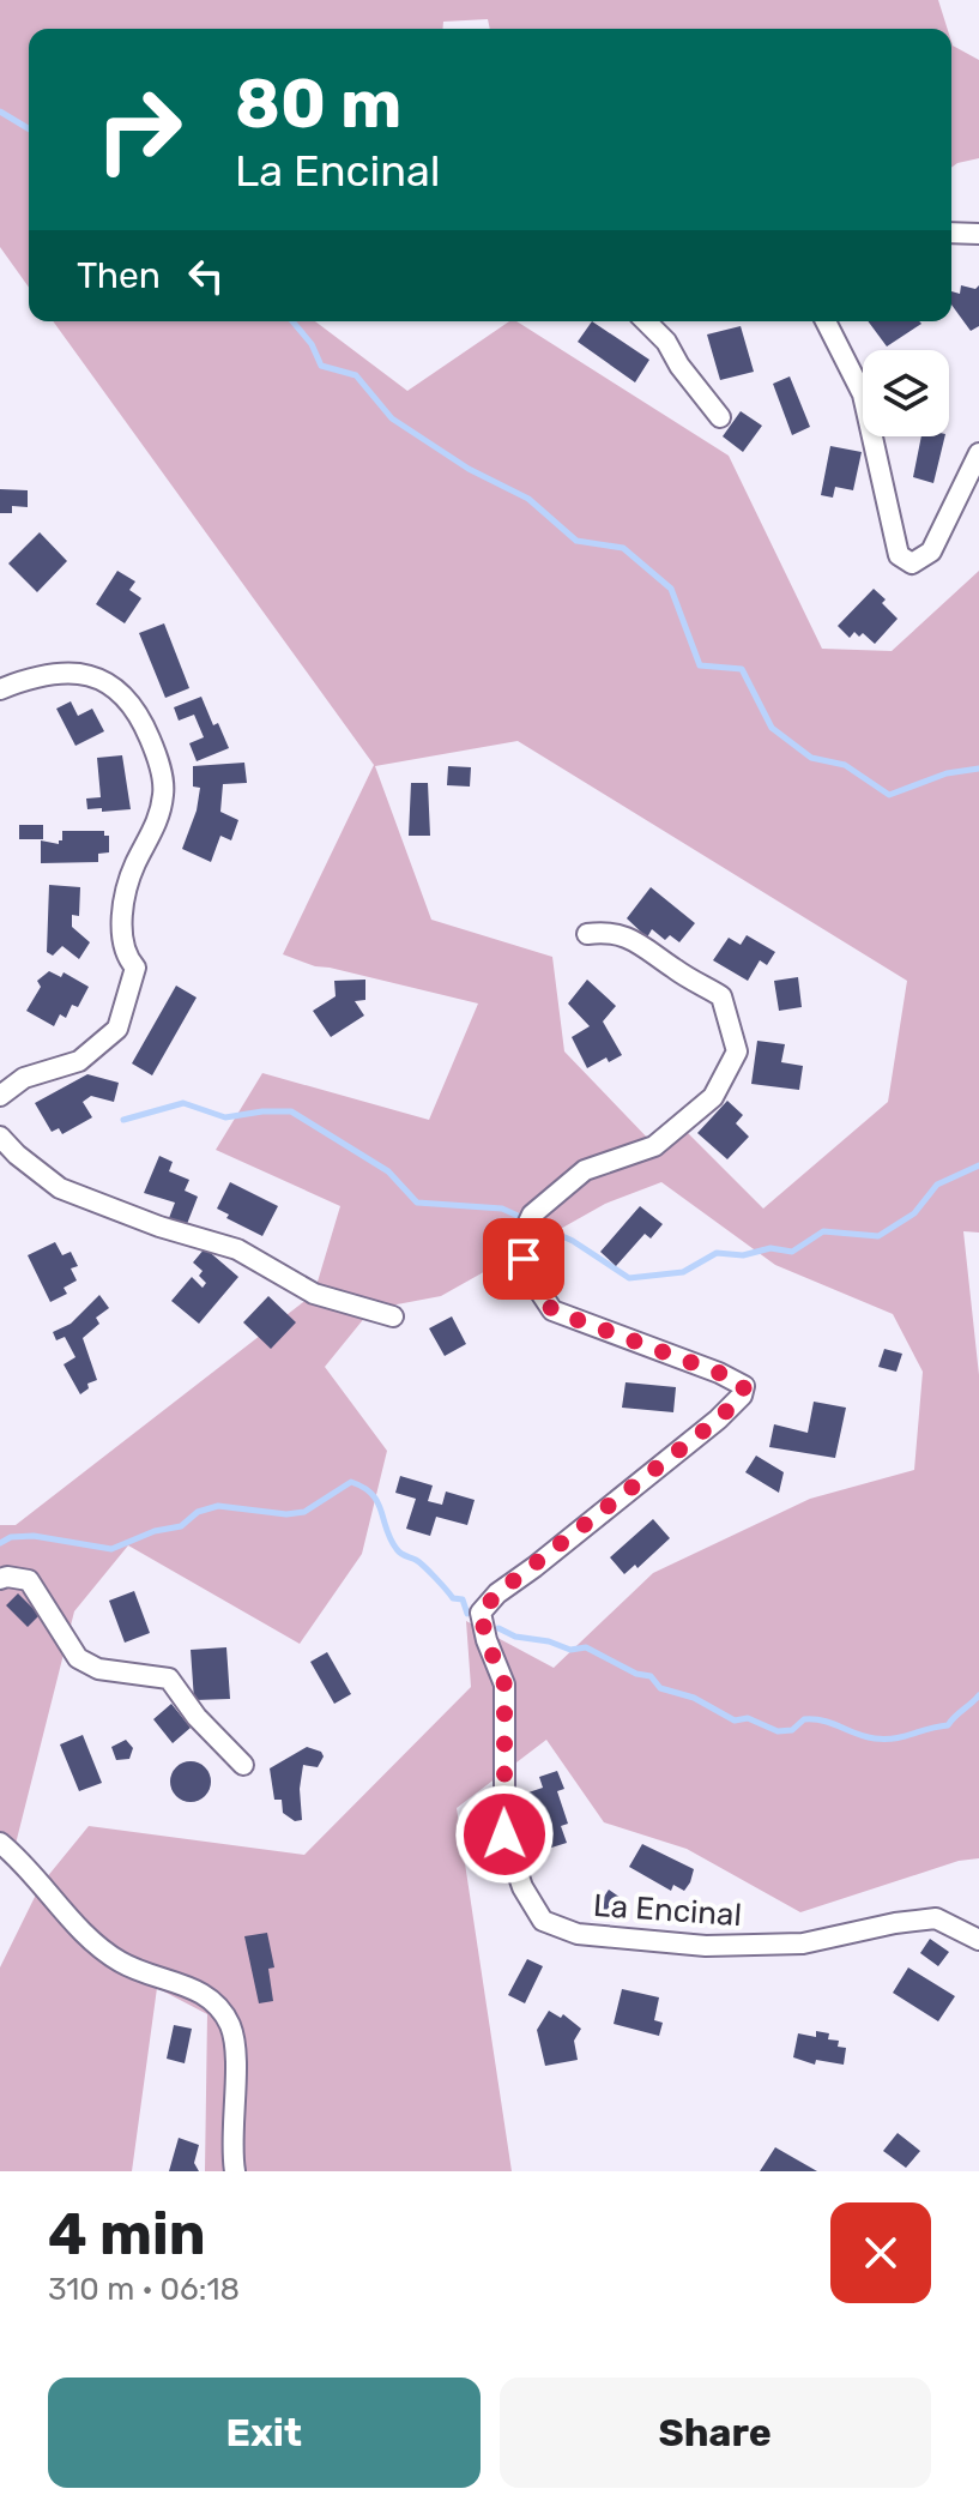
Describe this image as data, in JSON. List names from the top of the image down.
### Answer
{
  "streets": {
    "street": ["La Encinal"]
  },
  "page": {
    "turn": ["80 m", "La Encinal"],
    "then": "Then",
    "heading": ["4 min", "310 m · 06:18"],
    "buttons": ["Exit", "Share"]
  }
}
